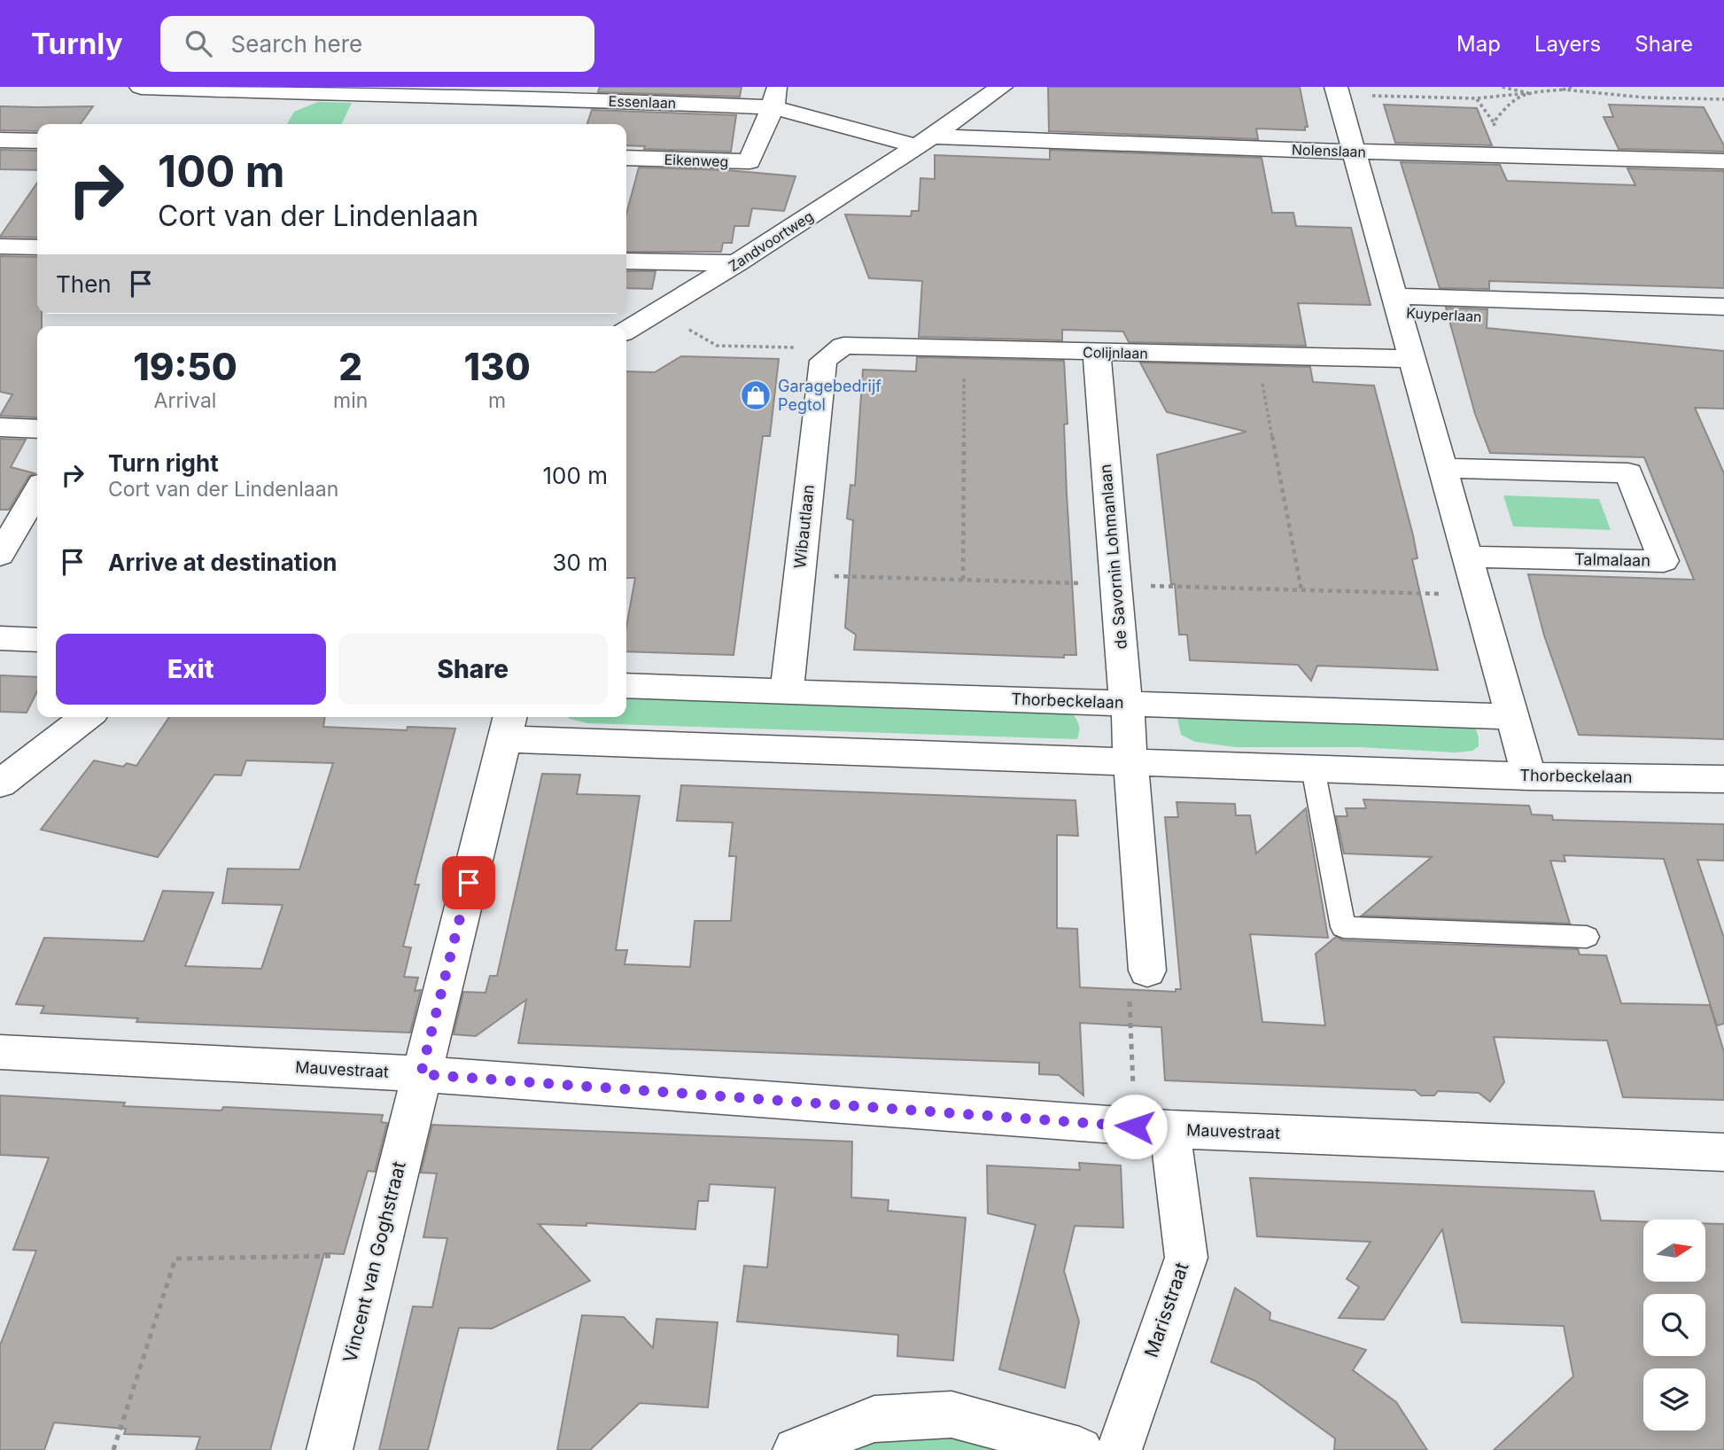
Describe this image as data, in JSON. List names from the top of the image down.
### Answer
{
  "streets": {
    "street": [
      "Essenlaan",
      "Nolenslaan",
      "Eikenweg",
      "Zandvoortweg",
      "Kuyperlaan",
      "Colijnlaan",
      "Wibautlaan",
      "de Savornin Lohmanlaan",
      "Talmalaan",
      "Thorbeckelaan",
      "Mauvestraat",
      "Vincent van Goghstraat",
      "Marisstraat"
    ]
  },
  "crossings": [
    ["Essenlaan", "Eikenweg"],
    ["Nolenslaan", "Zandvoortweg"],
    ["Colijnlaan", "Wibautlaan"],
    ["Colijnlaan", "de Savornin Lohmanlaan"],
    ["Wibautlaan", "Thorbeckelaan"],
    ["de Savornin Lohmanlaan", "Thorbeckelaan"],
    ["Thorbeckelaan", "Vincent van Goghstraat"],
    ["Mauvestraat", "Vincent van Goghstraat"],
    ["Mauvestraat", "Marisstraat"]
  ],
  "places": {
    "shop": ["Garagebedrijf Pegtol"]
  },
  "north": "right",
  "page": {
    "header": "Turnly",
    "search": "Search here",
    "nav": ["Map", "Layers", "Share"],
    "turn": ["100 m", "Cort van der Lindenlaan"],
    "then": "Then",
    "eta": [
      "19:50",
      "Arrival",
      "2",
      "min",
      "130",
      "m"
    ],
    "list": [
      {
        "name": "Turn right",
        "note": "Cort van der Lindenlaan",
        "value": "100 m"
      },
      {
        "name": "Arrive at destination",
        "value": "30 m"
      }
    ],
    "buttons": ["Exit", "Share"]
  }
}
